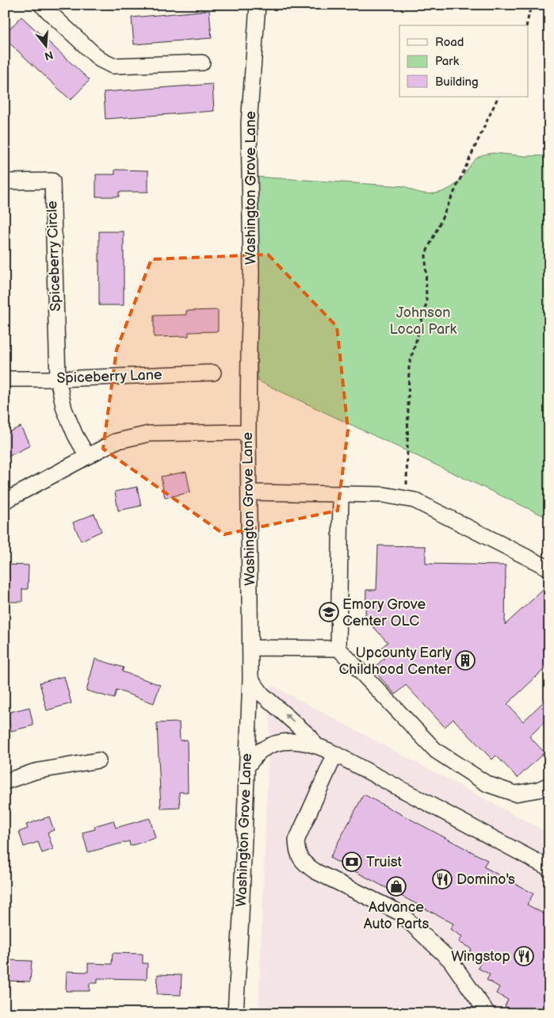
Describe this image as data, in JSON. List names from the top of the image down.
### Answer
{
  "streets": {
    "street": ["Washington Grove Lane", "Spiceberry Circle", "Spiceberry Lane"]
  },
  "crossings": [
    ["Spiceberry Circle", "Spiceberry Lane"]
  ],
  "parks": ["Johnson Local Park"],
  "places": {
    "school or university": ["Emory Grove Center OLC"],
    "building": ["Upcounty Early Childhood Center"],
    "bank": ["Truist"],
    "restaurant": ["Domino's", "Wingstop"],
    "shop": ["Advance Auto Parts"]
  },
  "legend": ["Road", "Park", "Building"],
  "north": "bottom"
}
